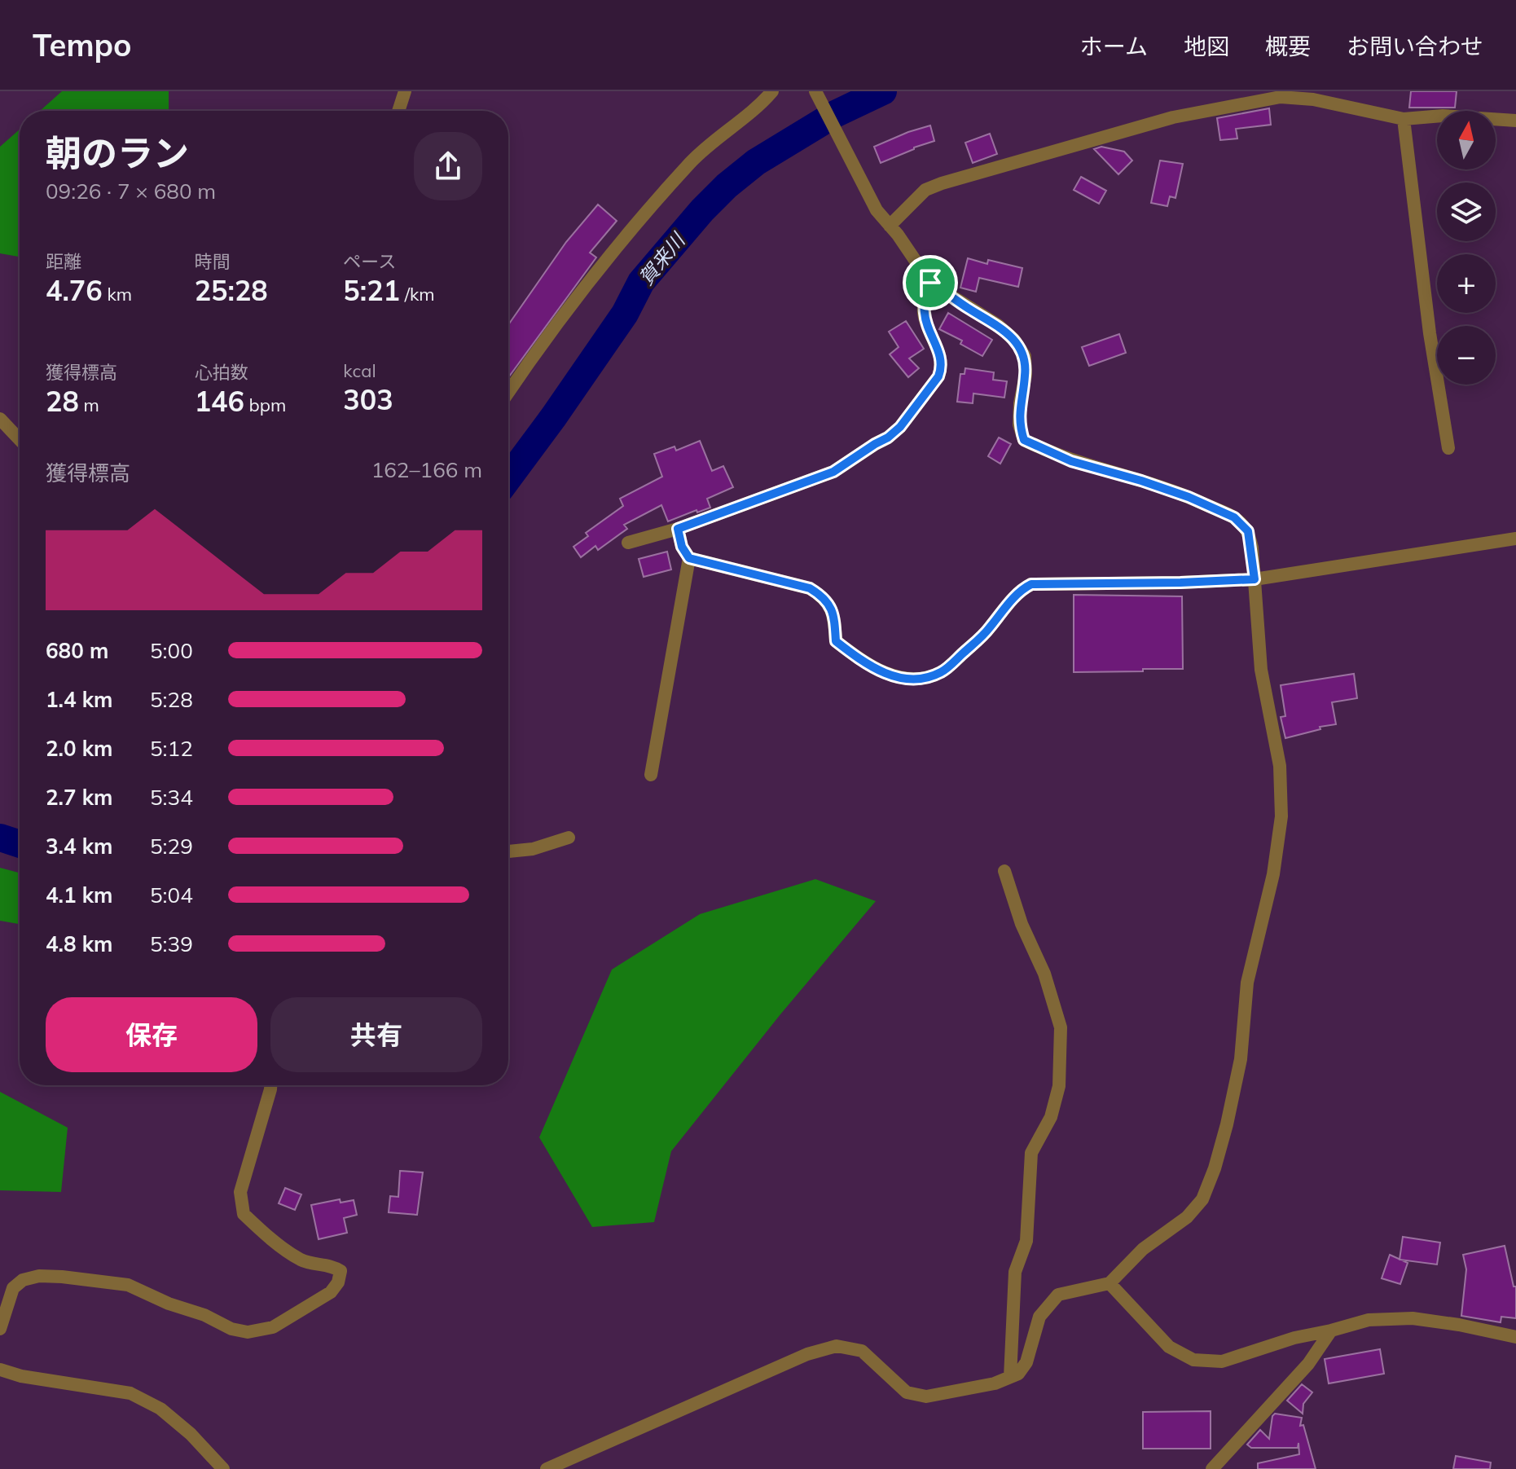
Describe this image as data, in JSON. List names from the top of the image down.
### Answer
{
  "water": ["賀来川"],
  "north": "top",
  "page": {
    "header": "Tempo",
    "nav": [
      "ホーム",
      "地図",
      "概要",
      "お問い合わせ"
    ],
    "map_buttons": ["+", "−"],
    "heading": ["朝のラン", "09:26 · 7 × 680 m"],
    "stats": [
      ["距離", "4.76 km"],
      ["時間", "25:28"],
      ["ペース", "5:21 /km"],
      ["獲得標高", "28 m"],
      ["心拍数", "146 bpm"],
      ["kcal", "303"]
    ],
    "chart": ["獲得標高", "162–166 m"],
    "list": [
      {
        "name": "680 m",
        "note": "5:00"
      },
      {
        "name": "1.4 km",
        "note": "5:28"
      },
      {
        "name": "2.0 km",
        "note": "5:12"
      },
      {
        "name": "2.7 km",
        "note": "5:34"
      },
      {
        "name": "3.4 km",
        "note": "5:29"
      },
      {
        "name": "4.1 km",
        "note": "5:04"
      },
      {
        "name": "4.8 km",
        "note": "5:39"
      }
    ],
    "buttons": ["保存", "共有"]
  }
}
